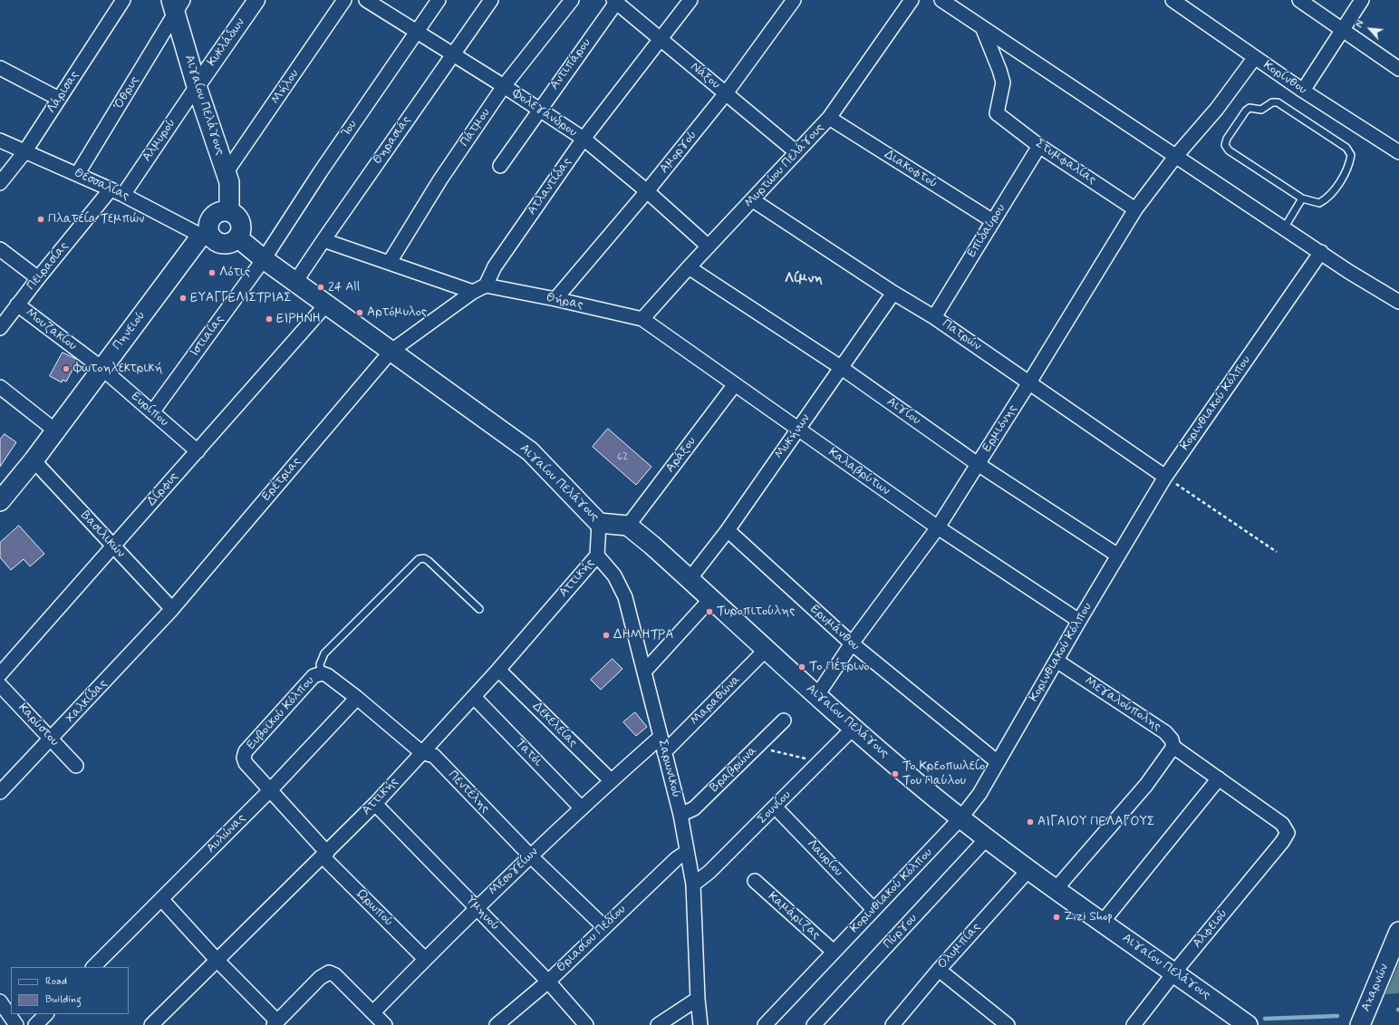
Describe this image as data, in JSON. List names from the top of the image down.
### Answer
{
  "streets": {
    "main road": ["Αιγαίου Πελάγους", "Πηνειού", "Αχαρνών"],
    "street": [
      "Κυκλάδων",
      "Αντιπάρου",
      "Νάξου",
      "Κορίνθου",
      "Μήλου",
      "Λάρισας",
      "Όθρυς",
      "Φολεγάνδρου",
      "Πάτμου",
      "Ίου",
      "Αλμυρού",
      "Θηρασιάς",
      "Αμοργού",
      "Στυμφαλίας",
      "Μυρτώου Πελάγους",
      "Διακοφτού",
      "Θεσσαλίας",
      "Ατλαντίδας",
      "Επιδαύρου",
      "Πειρασίας",
      "Θήρας",
      "Μουζακίου",
      "Πατρών",
      "Ιστιαίας",
      "Κορινθιακού Κόλπου",
      "Ευρίπου",
      "Αιγίου",
      "Ερμιόνης",
      "Μυκήνων",
      "Αράξου",
      "Καλαβρύτων",
      "Ερέτριας",
      "Δίρφυς",
      "Βασιλικών",
      "Αττικής",
      "Ερυμάνθου",
      "Μαραθώνα",
      "Χαλκίδας",
      "Μεγαλούπολης",
      "Ευβοϊκού Κόλπου",
      "Καρύστου",
      "Δεκελείας",
      "Τατόι",
      "Σαρωνικού",
      "Βραβρώνα",
      "Πεντέλης",
      "Σουνίου",
      "Αυλώνας",
      "Λαυρίου",
      "Μεσογείων",
      "Ωρωπού",
      "Υμηυού",
      "Καμάριζας",
      "Αλφειού",
      "Πύργου",
      "Θριασίου Πεδίου",
      "Ολυμπίας"
    ]
  },
  "crossings": [
    ["Κυκλάδων", "Αιγαίου Πελάγους"],
    ["Κυκλάδων", "Αλμυρού"],
    ["Αντιπάρου", "Νάξου"],
    ["Αντιπάρου", "Φολεγάνδρου"],
    ["Νάξου", "Αμοργού"],
    ["Νάξου", "Μυρτώου Πελάγους"],
    ["Νάξου", "Ατλαντίδας"],
    ["Κορίνθου", "Ερμιόνης"],
    ["Μήλου", "Αιγαίου Πελάγους"],
    ["Λάρισας", "Θεσσαλίας"],
    ["Όθρυς", "Αιγαίου Πελάγους"],
    ["Όθρυς", "Θεσσαλίας"],
    ["Αιγαίου Πελάγους", "Ίου"],
    ["Αιγαίου Πελάγους", "Αλμυρού"],
    ["Αιγαίου Πελάγους", "Θηρασιάς"],
    ["Αιγαίου Πελάγους", "Θεσσαλίας"],
    ["Αιγαίου Πελάγους", "Πηνειού"],
    ["Αιγαίου Πελάγους", "Ιστιαίας"],
    ["Αιγαίου Πελάγους", "Κορινθιακού Κόλπου"],
    ["Αιγαίου Πελάγους", "Ερμιόνης"],
    ["Αιγαίου Πελάγους", "Μυκήνων"],
    ["Αιγαίου Πελάγους", "Αράξου"],
    ["Αιγαίου Πελάγους", "Ερέτριας"],
    ["Αιγαίου Πελάγους", "Δίρφυς"],
    ["Αιγαίου Πελάγους", "Μαραθώνα"],
    ["Αιγαίου Πελάγους", "Σουνίου"],
    ["Αιγαίου Πελάγους", "Αλφειού"],
    ["Αιγαίου Πελάγους", "Πύργου"],
    ["Αιγαίου Πελάγους", "Ολυμπίας"],
    ["Φολεγάνδρου", "Πάτμου"],
    ["Φολεγάνδρου", "Ίου"],
    ["Φολεγάνδρου", "Θηρασιάς"],
    ["Φολεγάνδρου", "Αμοργού"],
    ["Φολεγάνδρου", "Μυρτώου Πελάγους"],
    ["Φολεγάνδρου", "Ατλαντίδας"],
    ["Ίου", "Ιστιαίας"],
    ["Αλμυρού", "Θεσσαλίας"],
    ["Αλμυρού", "Πειρασίας"],
    ["Αμοργού", "Θήρας"],
    ["Στυμφαλίας", "Επιδαύρου"],
    ["Στυμφαλίας", "Ερμιόνης"],
    ["Μυρτώου Πελάγους", "Διακοφτού"],
    ["Μυρτώου Πελάγους", "Θήρας"],
    ["Μυρτώου Πελάγους", "Πατρών"],
    ["Μυρτώου Πελάγους", "Αιγίου"],
    ["Μυρτώου Πελάγους", "Καλαβρύτων"],
    ["Διακοφτού", "Επιδαύρου"],
    ["Θεσσαλίας", "Πειρασίας"],
    ["Θεσσαλίας", "Πηνειού"],
    ["Ατλαντίδας", "Θήρας"],
    ["Επιδαύρου", "Πατρών"],
    ["Πειρασίας", "Μουζακίου"],
    ["Θήρας", "Καλαβρύτων"],
    ["Μουζακίου", "Πηνειού"],
    ["Μουζακίου", "Ευρίπου"],
    ["Πηνειού", "Ευρίπου"],
    ["Πηνειού", "Βασιλικών"],
    ["Πατρών", "Κορινθιακού Κόλπου"],
    ["Πατρών", "Ερμιόνης"],
    ["Πατρών", "Μυκήνων"],
    ["Ιστιαίας", "Ευρίπου"],
    ["Κορινθιακού Κόλπου", "Αιγίου"],
    ["Κορινθιακού Κόλπου", "Καλαβρύτων"],
    ["Κορινθιακού Κόλπου", "Ερυμάνθου"],
    ["Κορινθιακού Κόλπου", "Μεγαλούπολης"],
    ["Κορινθιακού Κόλπου", "Λαυρίου"],
    ["Κορινθιακού Κόλπου", "Καμάριζας"],
    ["Ευρίπου", "Δίρφυς"],
    ["Αιγίου", "Ερμιόνης"],
    ["Αιγίου", "Μυκήνων"],
    ["Ερμιόνης", "Καλαβρύτων"],
    ["Ερμιόνης", "Ερυμάνθου"],
    ["Μυκήνων", "Καλαβρύτων"],
    ["Μυκήνων", "Ερυμάνθου"],
    ["Αράξου", "Καλαβρύτων"],
    ["Ερέτριας", "Βασιλικών"],
    ["Ερέτριας", "Χαλκίδας"],
    ["Δίρφυς", "Βασιλικών"],
    ["Βασιλικών", "Χαλκίδας"],
    ["Αττικής", "Δεκελείας"],
    ["Αττικής", "Τατόι"],
    ["Αττικής", "Σαρωνικού"],
    ["Αττικής", "Πεντέλης"],
    ["Αττικής", "Ωρωπού"],
    ["Αττικής", "Υμηυού"],
    ["Μαραθώνα", "Σαρωνικού"],
    ["Χαλκίδας", "Καρύστου"],
    ["Ευβοϊκού Κόλπου", "Πεντέλης"],
    ["Ευβοϊκού Κόλπου", "Ωρωπού"],
    ["Δεκελείας", "Μεσογείων"],
    ["Τατόι", "Μεσογείων"],
    ["Σαρωνικού", "Βραβρώνα"],
    ["Σαρωνικού", "Σουνίου"],
    ["Σαρωνικού", "Μεσογείων"],
    ["Σαρωνικού", "Θριασίου Πεδίου"],
    ["Πεντέλης", "Αυλώνας"],
    ["Πεντέλης", "Μεσογείων"],
    ["Πεντέλης", "Θριασίου Πεδίου"],
    ["Σουνίου", "Λαυρίου"],
    ["Αυλώνας", "Ωρωπού"],
    ["Μεσογείων", "Ωρωπού"],
    ["Μεσογείων", "Υμηυού"],
    ["Υμηυού", "Θριασίου Πεδίου"]
  ],
  "districts": ["Λίμνη"],
  "places": [
    "Πλατεία Τεμπών",
    "Λότις",
    "24 All",
    "ΕΥΑΓΓΕΛΙΣΤΡΙΑΣ",
    "Αρτόμυλος",
    "ΕΙΡΗΝΗ",
    "Φωτοηλεκτρική",
    "Τυροπιτούλης",
    "ΔΗΜΗΤΡΑ",
    "Το Πέτρινο",
    "Το Κρεοπωλείο Του Παύλου",
    "ΑΙΓΑΙΟΥ ΠΕΛΑΓΟΥΣ",
    "Zizi Shop"
  ],
  "house_numbers": ["62"],
  "legend": ["Road", "Building"],
  "north": "top left"
}
